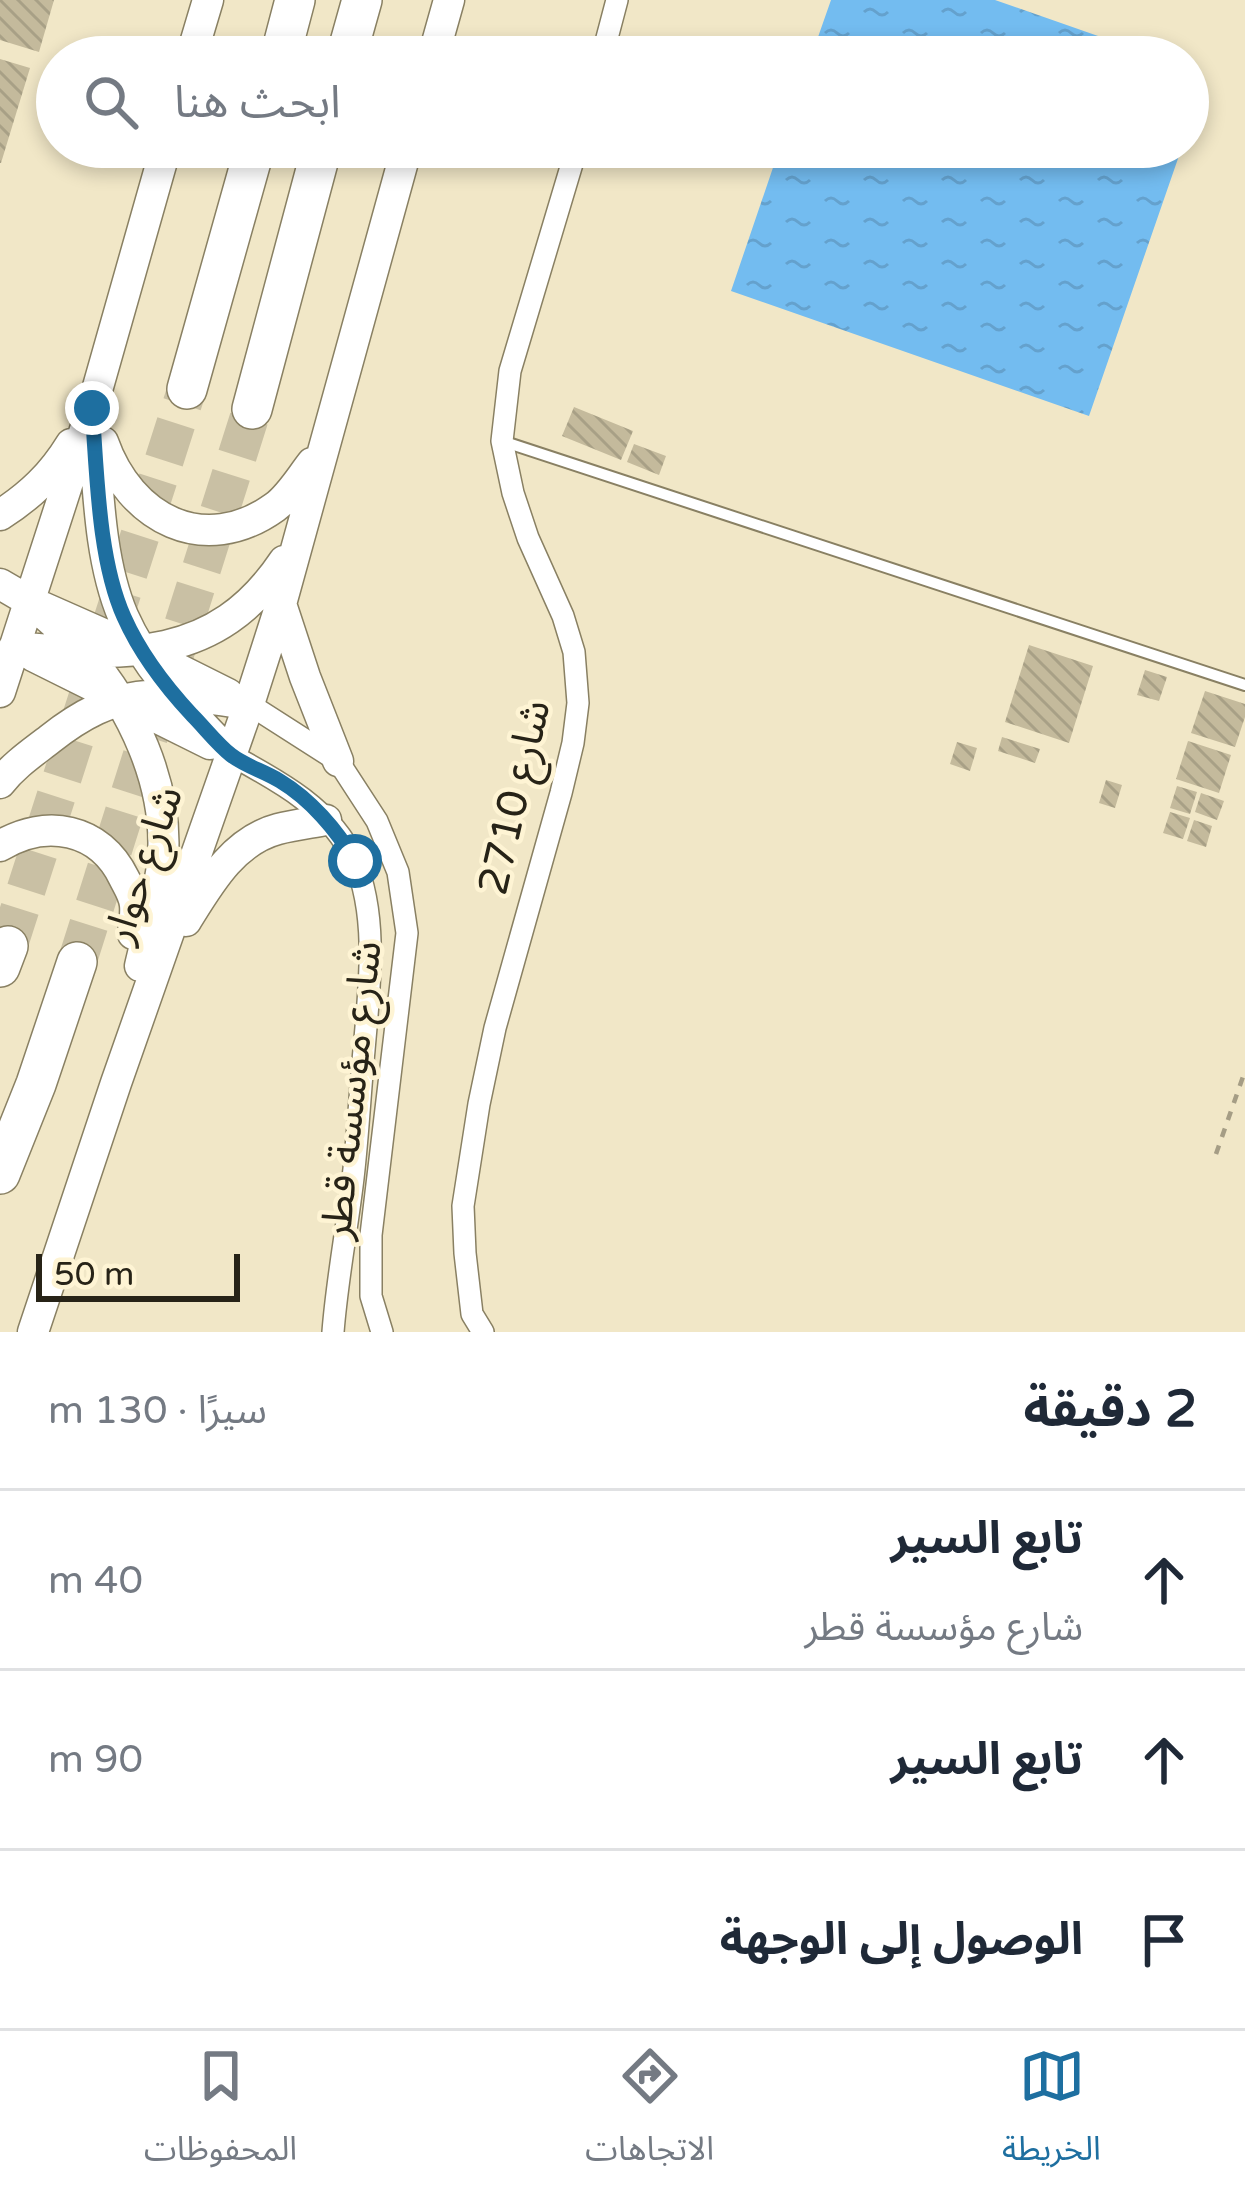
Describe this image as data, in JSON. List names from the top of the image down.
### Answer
{
  "streets": {
    "highway": ["شارع حوار"],
    "street": ["شارع 2710", "شارع مؤسسة قطر"]
  },
  "crossings": [
    ["شارع حوار", "شارع مؤسسة قطر"]
  ],
  "scale_bar": "50 m",
  "page": {
    "search": "ابحث هنا",
    "scale": "50 m",
    "heading": ["2 دقيقة", "سيرًا · 130 m"],
    "list": [
      ["تابع السير", "شارع مؤسسة قطر", "40 m"],
      ["تابع السير", "90 m"],
      "الوصول إلى الوجهة"
    ],
    "nav": ["الخريطة", "الاتجاهات", "المحفوظات"]
  }
}
